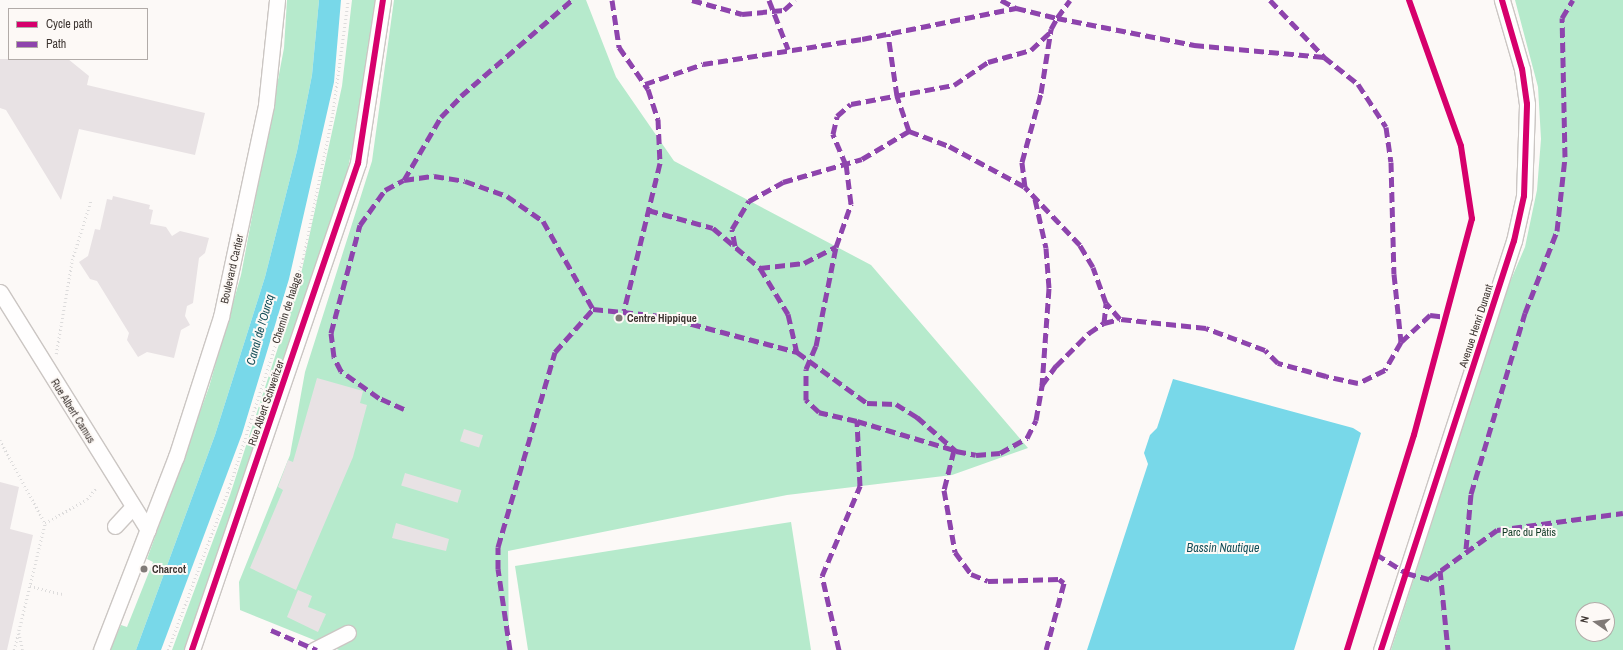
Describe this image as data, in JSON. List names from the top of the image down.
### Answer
{
  "streets": {
    "street": [
      "Boulevard Cartier",
      "Avenue Henri Dunant",
      "Rue Albert Schweitzer",
      "Rue Albert Camus"
    ],
    "path": ["Chemin de halage"]
  },
  "crossings": [
    ["Boulevard Cartier", "Rue Albert Camus"]
  ],
  "water": ["Canal de l'Ourcq", "Bassin Nautique"],
  "parks": ["Parc du Pâtis"],
  "places": ["Centre Hippique", "Charcot"],
  "legend": ["Cycle path", "Path"],
  "north": "left"
}
